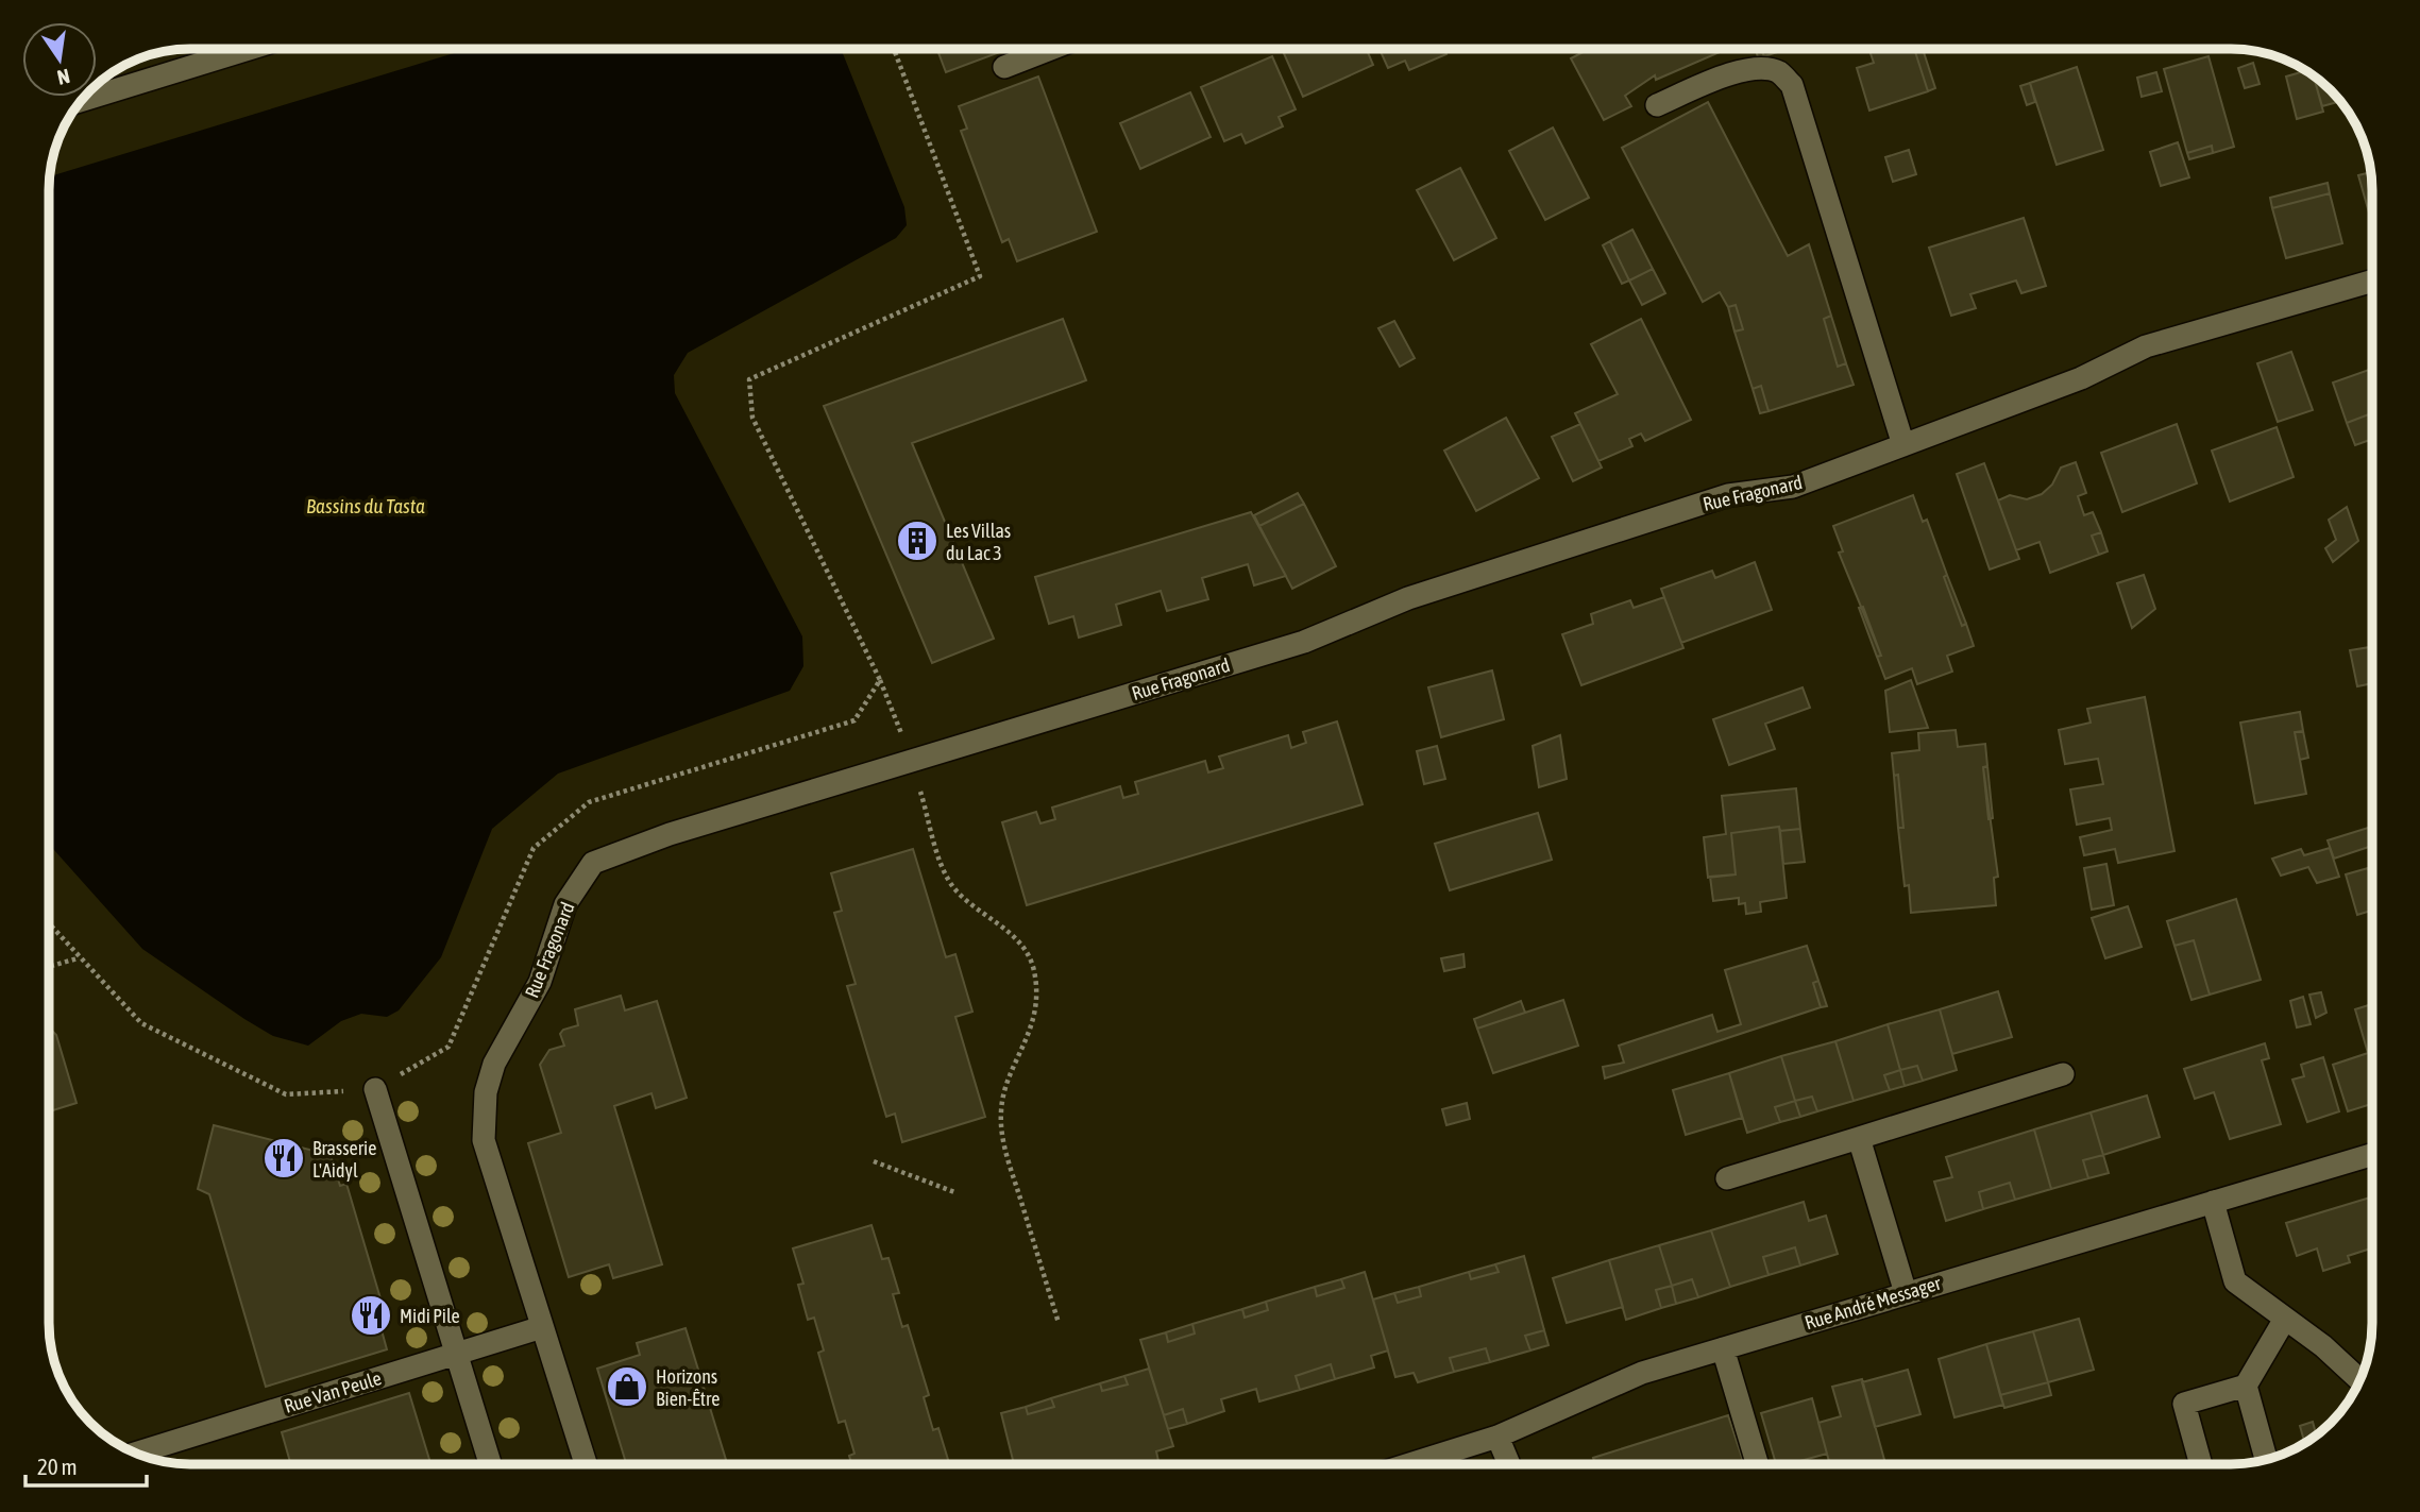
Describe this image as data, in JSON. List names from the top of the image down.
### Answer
{
  "streets": {
    "street": ["Rue Fragonard", "Rue André Messager", "Rue Van Peule"]
  },
  "crossings": [
    ["Rue Fragonard", "Rue Van Peule"]
  ],
  "water": ["Bassins du Tasta"],
  "places": {
    "building": ["Les Villas du Lac 3"],
    "restaurant": ["Brasserie L'Aidyl", "Midi Pile"],
    "shop": ["Horizons Bien-Être"]
  },
  "scale_bar": "20 m",
  "north": "bottom"
}
